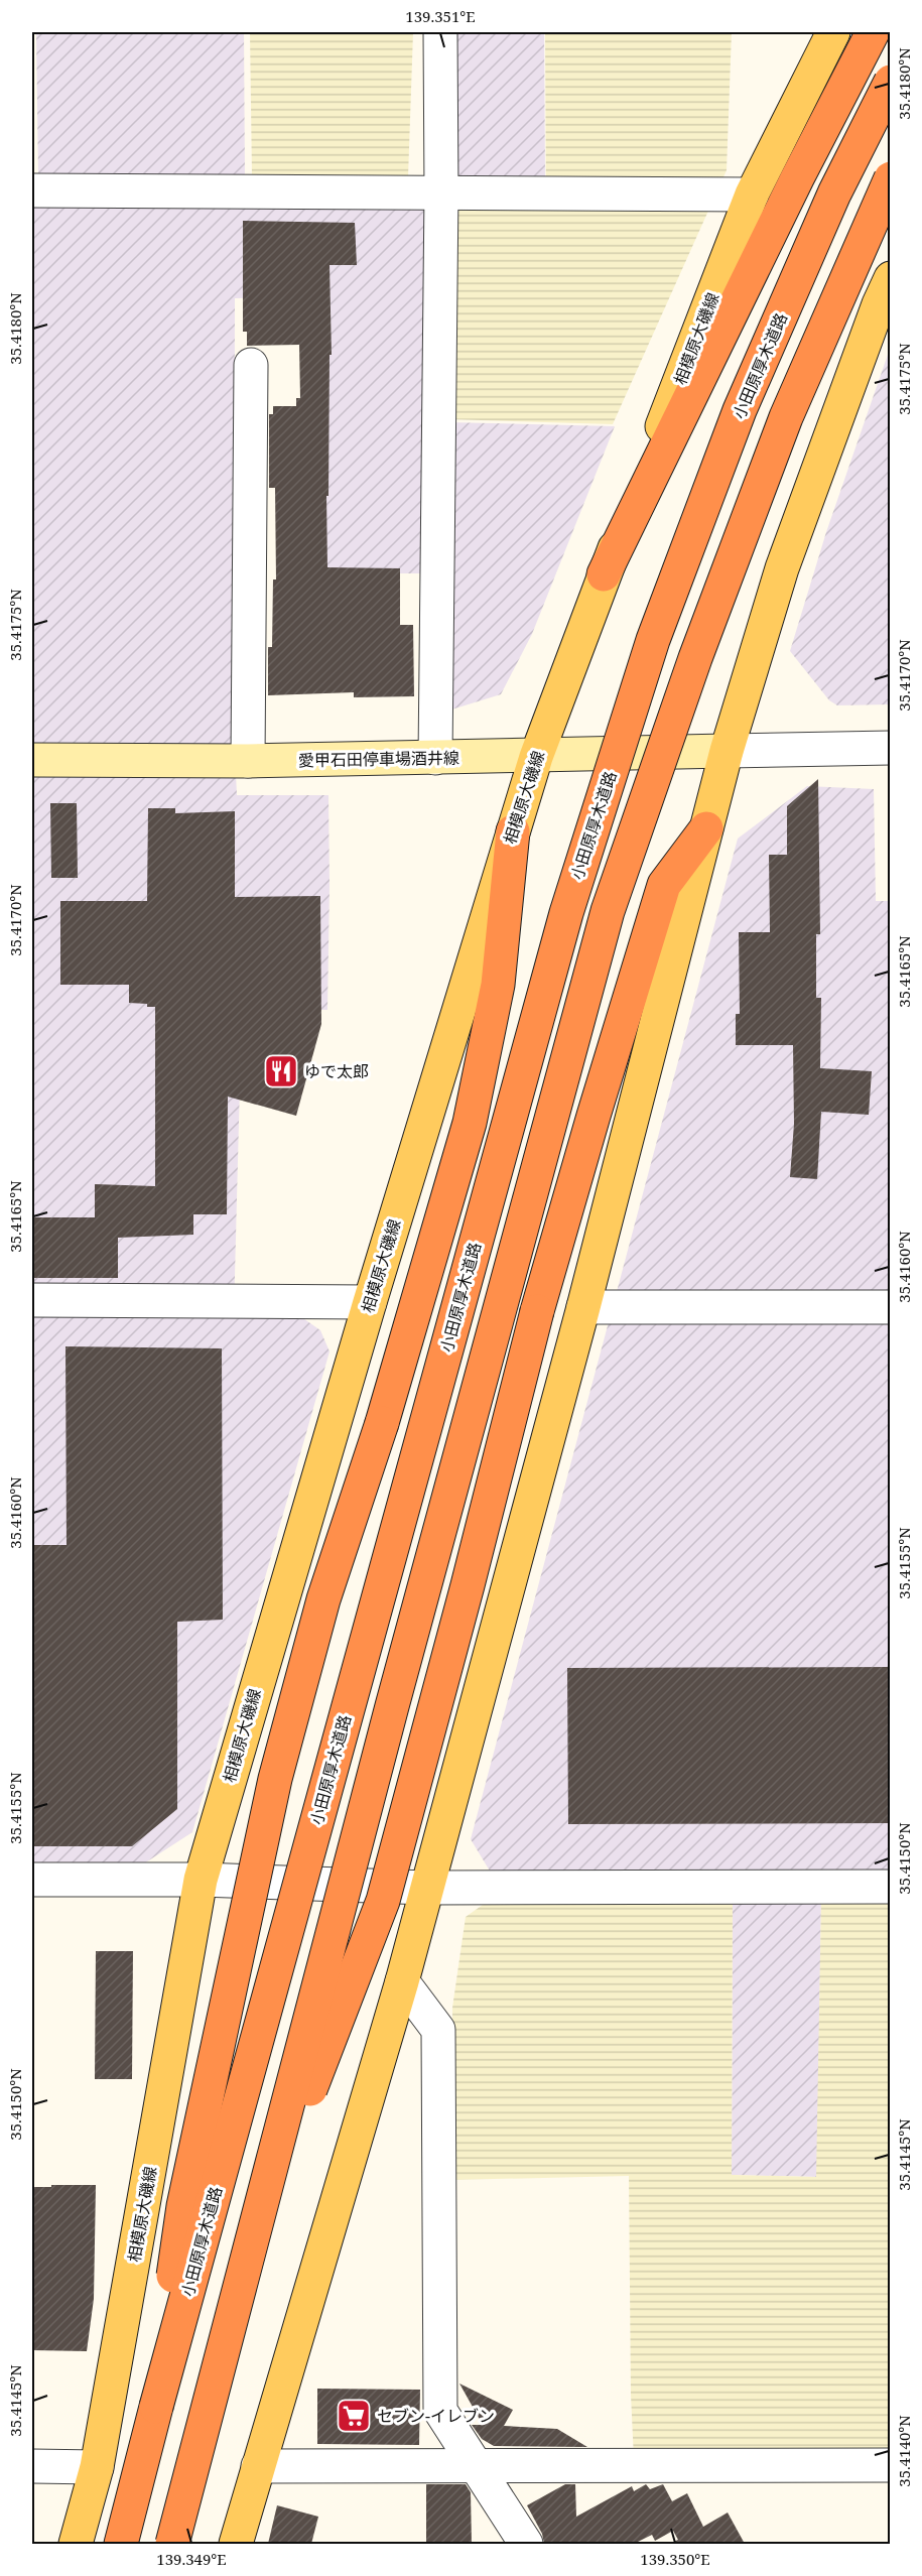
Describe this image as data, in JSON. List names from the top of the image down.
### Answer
{
  "streets": {
    "highway": ["小田原厚木道路"],
    "main road": ["相模原大磯線", "愛甲石田停車場酒井線"]
  },
  "crossings": [
    ["相模原大磯線", "愛甲石田停車場酒井線"]
  ],
  "places": {
    "restaurant": ["ゆで太郎"],
    "supermarket": ["セブン-イレブン"]
  },
  "coordinates": [
    "139.351°E",
    "35.4180°N",
    "35.4175°N",
    "35.4170°N",
    "35.4165°N",
    "35.4160°N",
    "35.4155°N",
    "35.4150°N",
    "35.4145°N",
    "35.4140°N",
    "139.349°E",
    "139.350°E"
  ]
}
